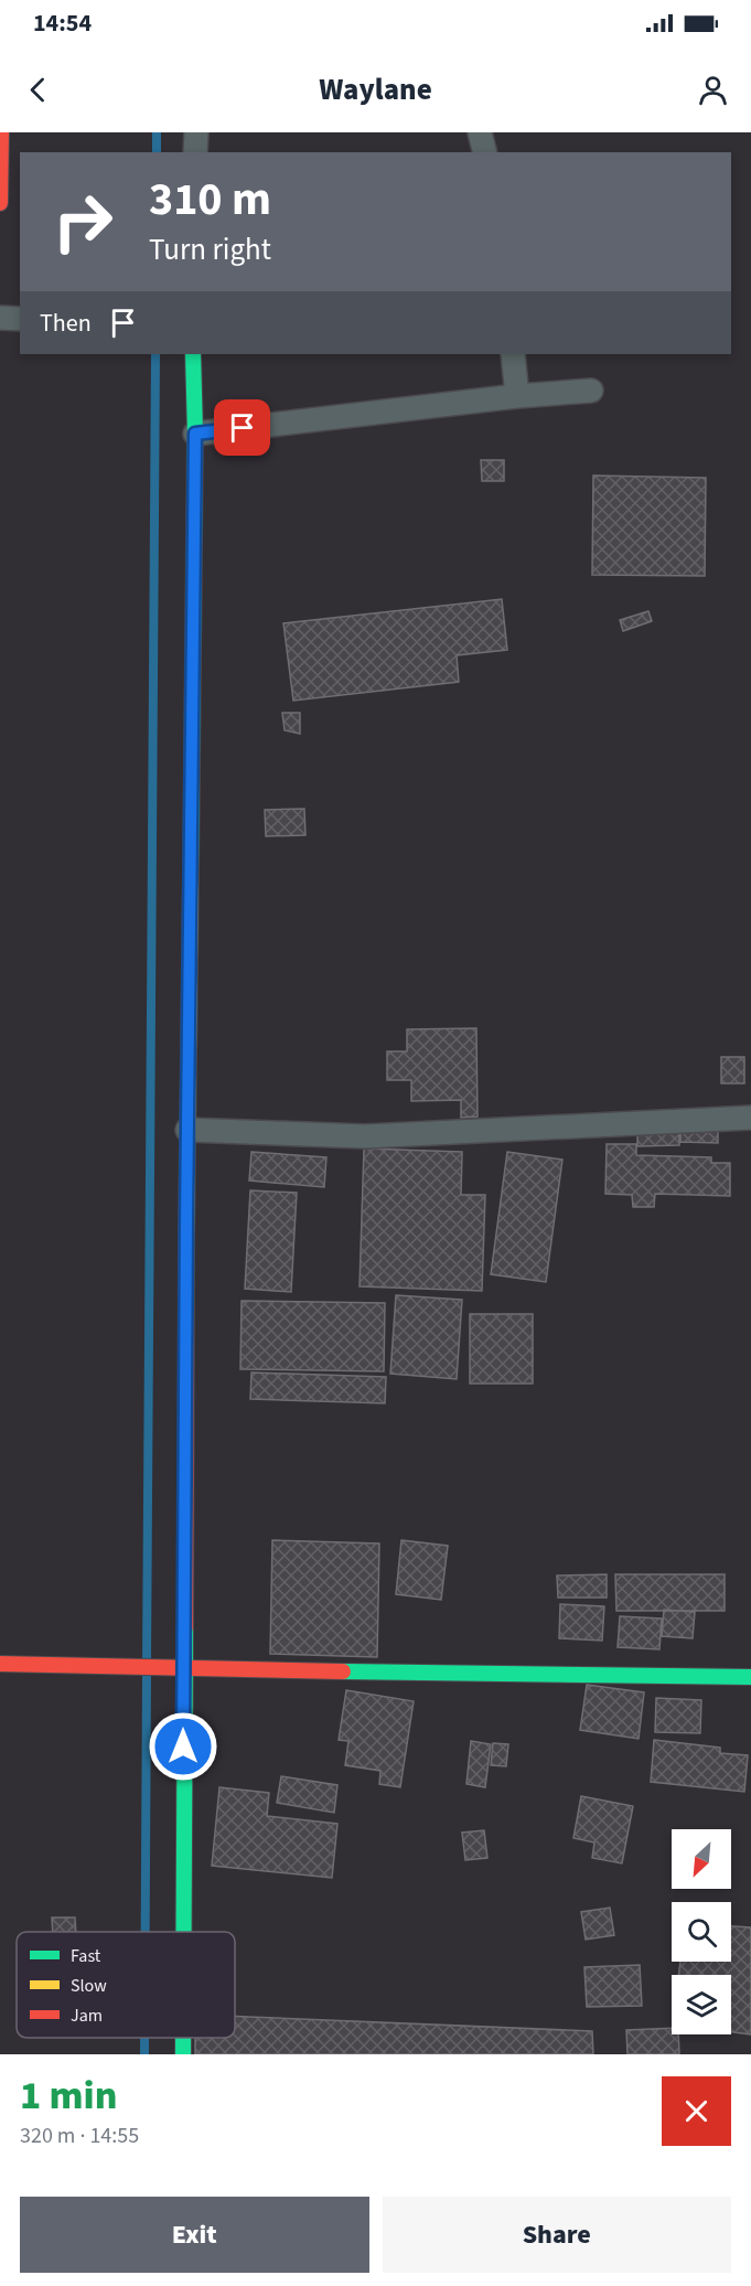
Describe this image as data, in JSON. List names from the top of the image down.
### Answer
{
  "legend": ["Fast", "Slow", "Jam"],
  "north": "bottom left",
  "page": {
    "status": "14:54",
    "header": "Waylane",
    "turn": ["310 m", "Turn right"],
    "then": "Then",
    "heading": ["1 min", "320 m · 14:55"],
    "buttons": ["Exit", "Share"]
  }
}
